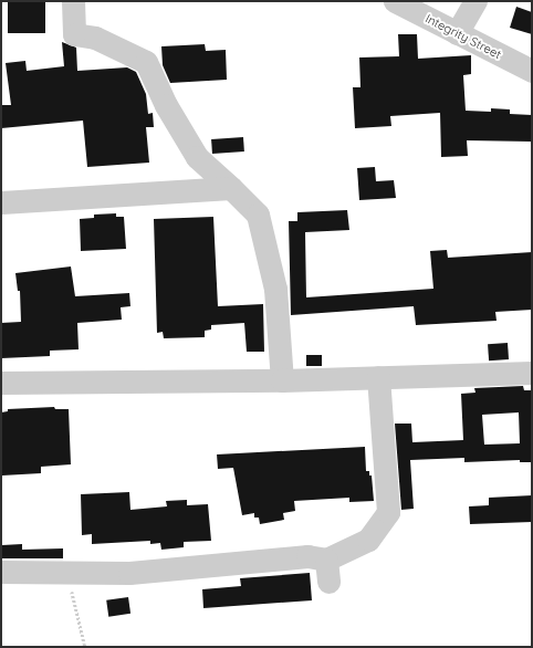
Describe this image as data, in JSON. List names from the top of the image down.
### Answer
{
  "streets": {
    "street": ["Integrity Street"]
  }
}
